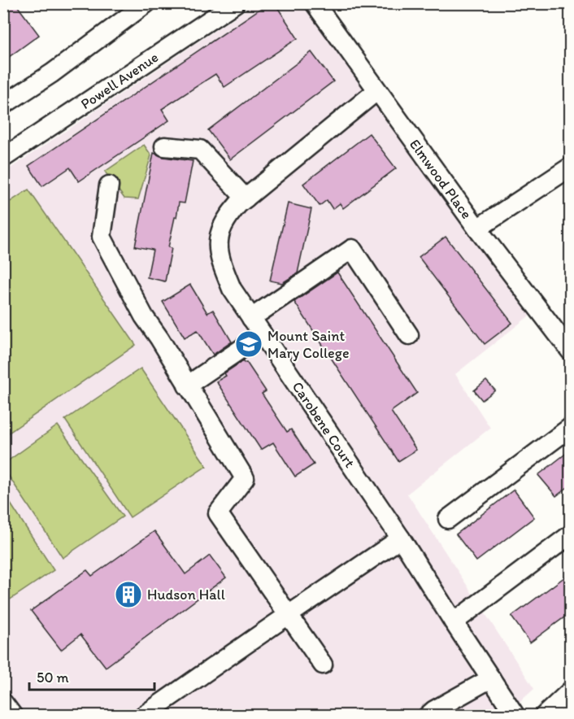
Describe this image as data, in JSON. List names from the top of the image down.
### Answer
{
  "streets": {
    "street": ["Powell Avenue", "Elmwood Place", "Carobene Court"]
  },
  "crossings": [
    ["Elmwood Place", "Carobene Court"]
  ],
  "places": {
    "school or university": ["Mount Saint Mary College"],
    "building": ["Hudson Hall"]
  },
  "scale_bar": "50 m"
}
